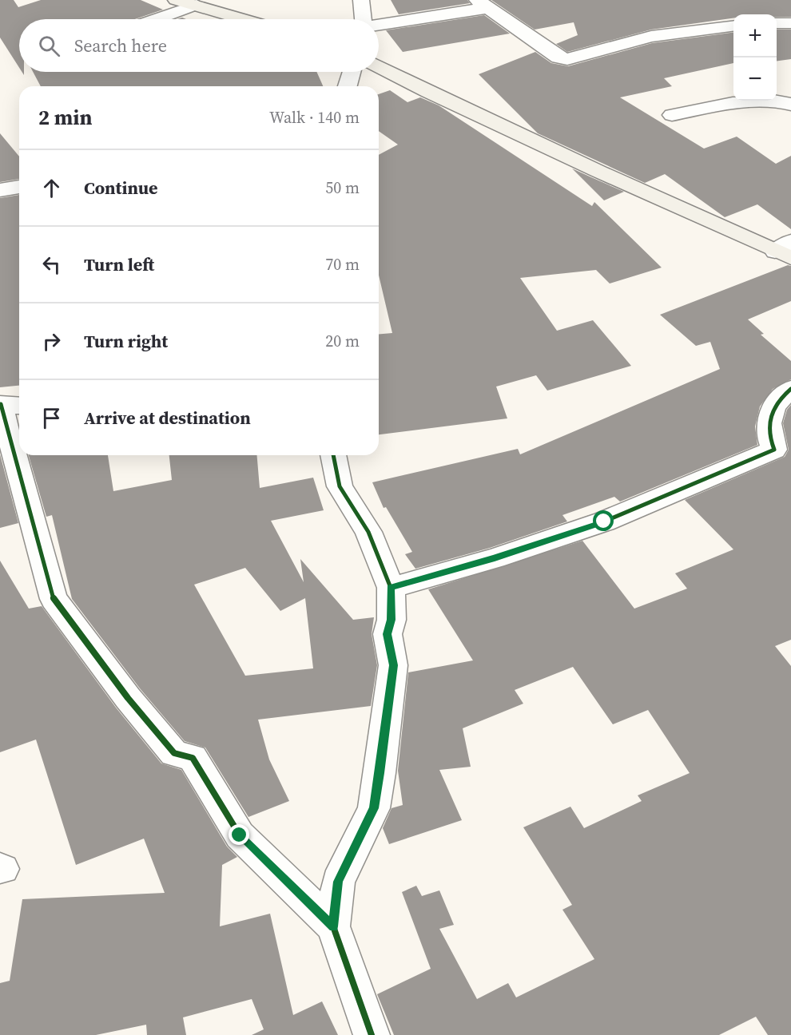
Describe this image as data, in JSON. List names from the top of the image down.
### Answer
{
  "page": {
    "map_buttons": ["+", "−"],
    "search": "Search here",
    "heading": ["2 min", "Walk · 140 m"],
    "list": [
      ["Continue", "50 m"],
      ["Turn left", "70 m"],
      ["Turn right", "20 m"],
      "Arrive at destination"
    ]
  }
}
